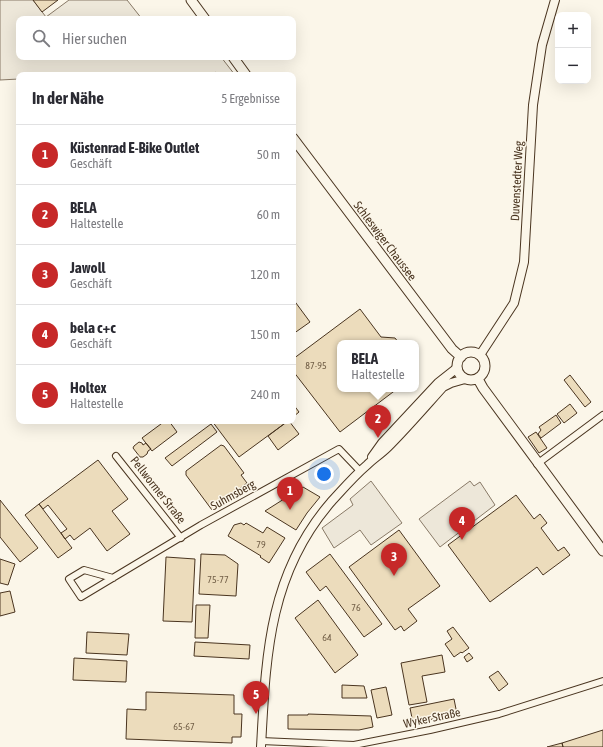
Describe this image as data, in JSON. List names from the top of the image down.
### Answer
{
  "streets": {
    "main road": ["Schleswiger Chaussee"],
    "street": [
      "Duvenstedter Weg",
      "Pellwormer Straße",
      "Suhmsberg",
      "Wyker Straße"
    ]
  },
  "crossings": [
    ["Duvenstedter Weg", "Schleswiger Chaussee"],
    ["Pellwormer Straße", "Suhmsberg"]
  ],
  "house_numbers": [
    "87-95",
    "79",
    "75-77",
    "76",
    "64",
    "65-67"
  ],
  "page": {
    "map_buttons": ["+", "−"],
    "search": "Hier suchen",
    "heading": ["In der Nähe", "5 Ergebnisse"],
    "list": [
      {
        "mark": "1",
        "name": "Küstenrad E-Bike Outlet",
        "note": "Geschäft",
        "value": "50 m"
      },
      {
        "mark": "2",
        "name": "BELA",
        "note": "Haltestelle",
        "value": "60 m"
      },
      {
        "mark": "3",
        "name": "Jawoll",
        "note": "Geschäft",
        "value": "120 m"
      },
      {
        "mark": "4",
        "name": "bela c+c",
        "note": "Geschäft",
        "value": "150 m"
      },
      {
        "mark": "5",
        "name": "Holtex",
        "note": "Haltestelle",
        "value": "240 m"
      }
    ],
    "popup": ["BELA", "Haltestelle"],
    "pins": [
      "2",
      "1",
      "4",
      "3",
      "5"
    ]
  }
}
